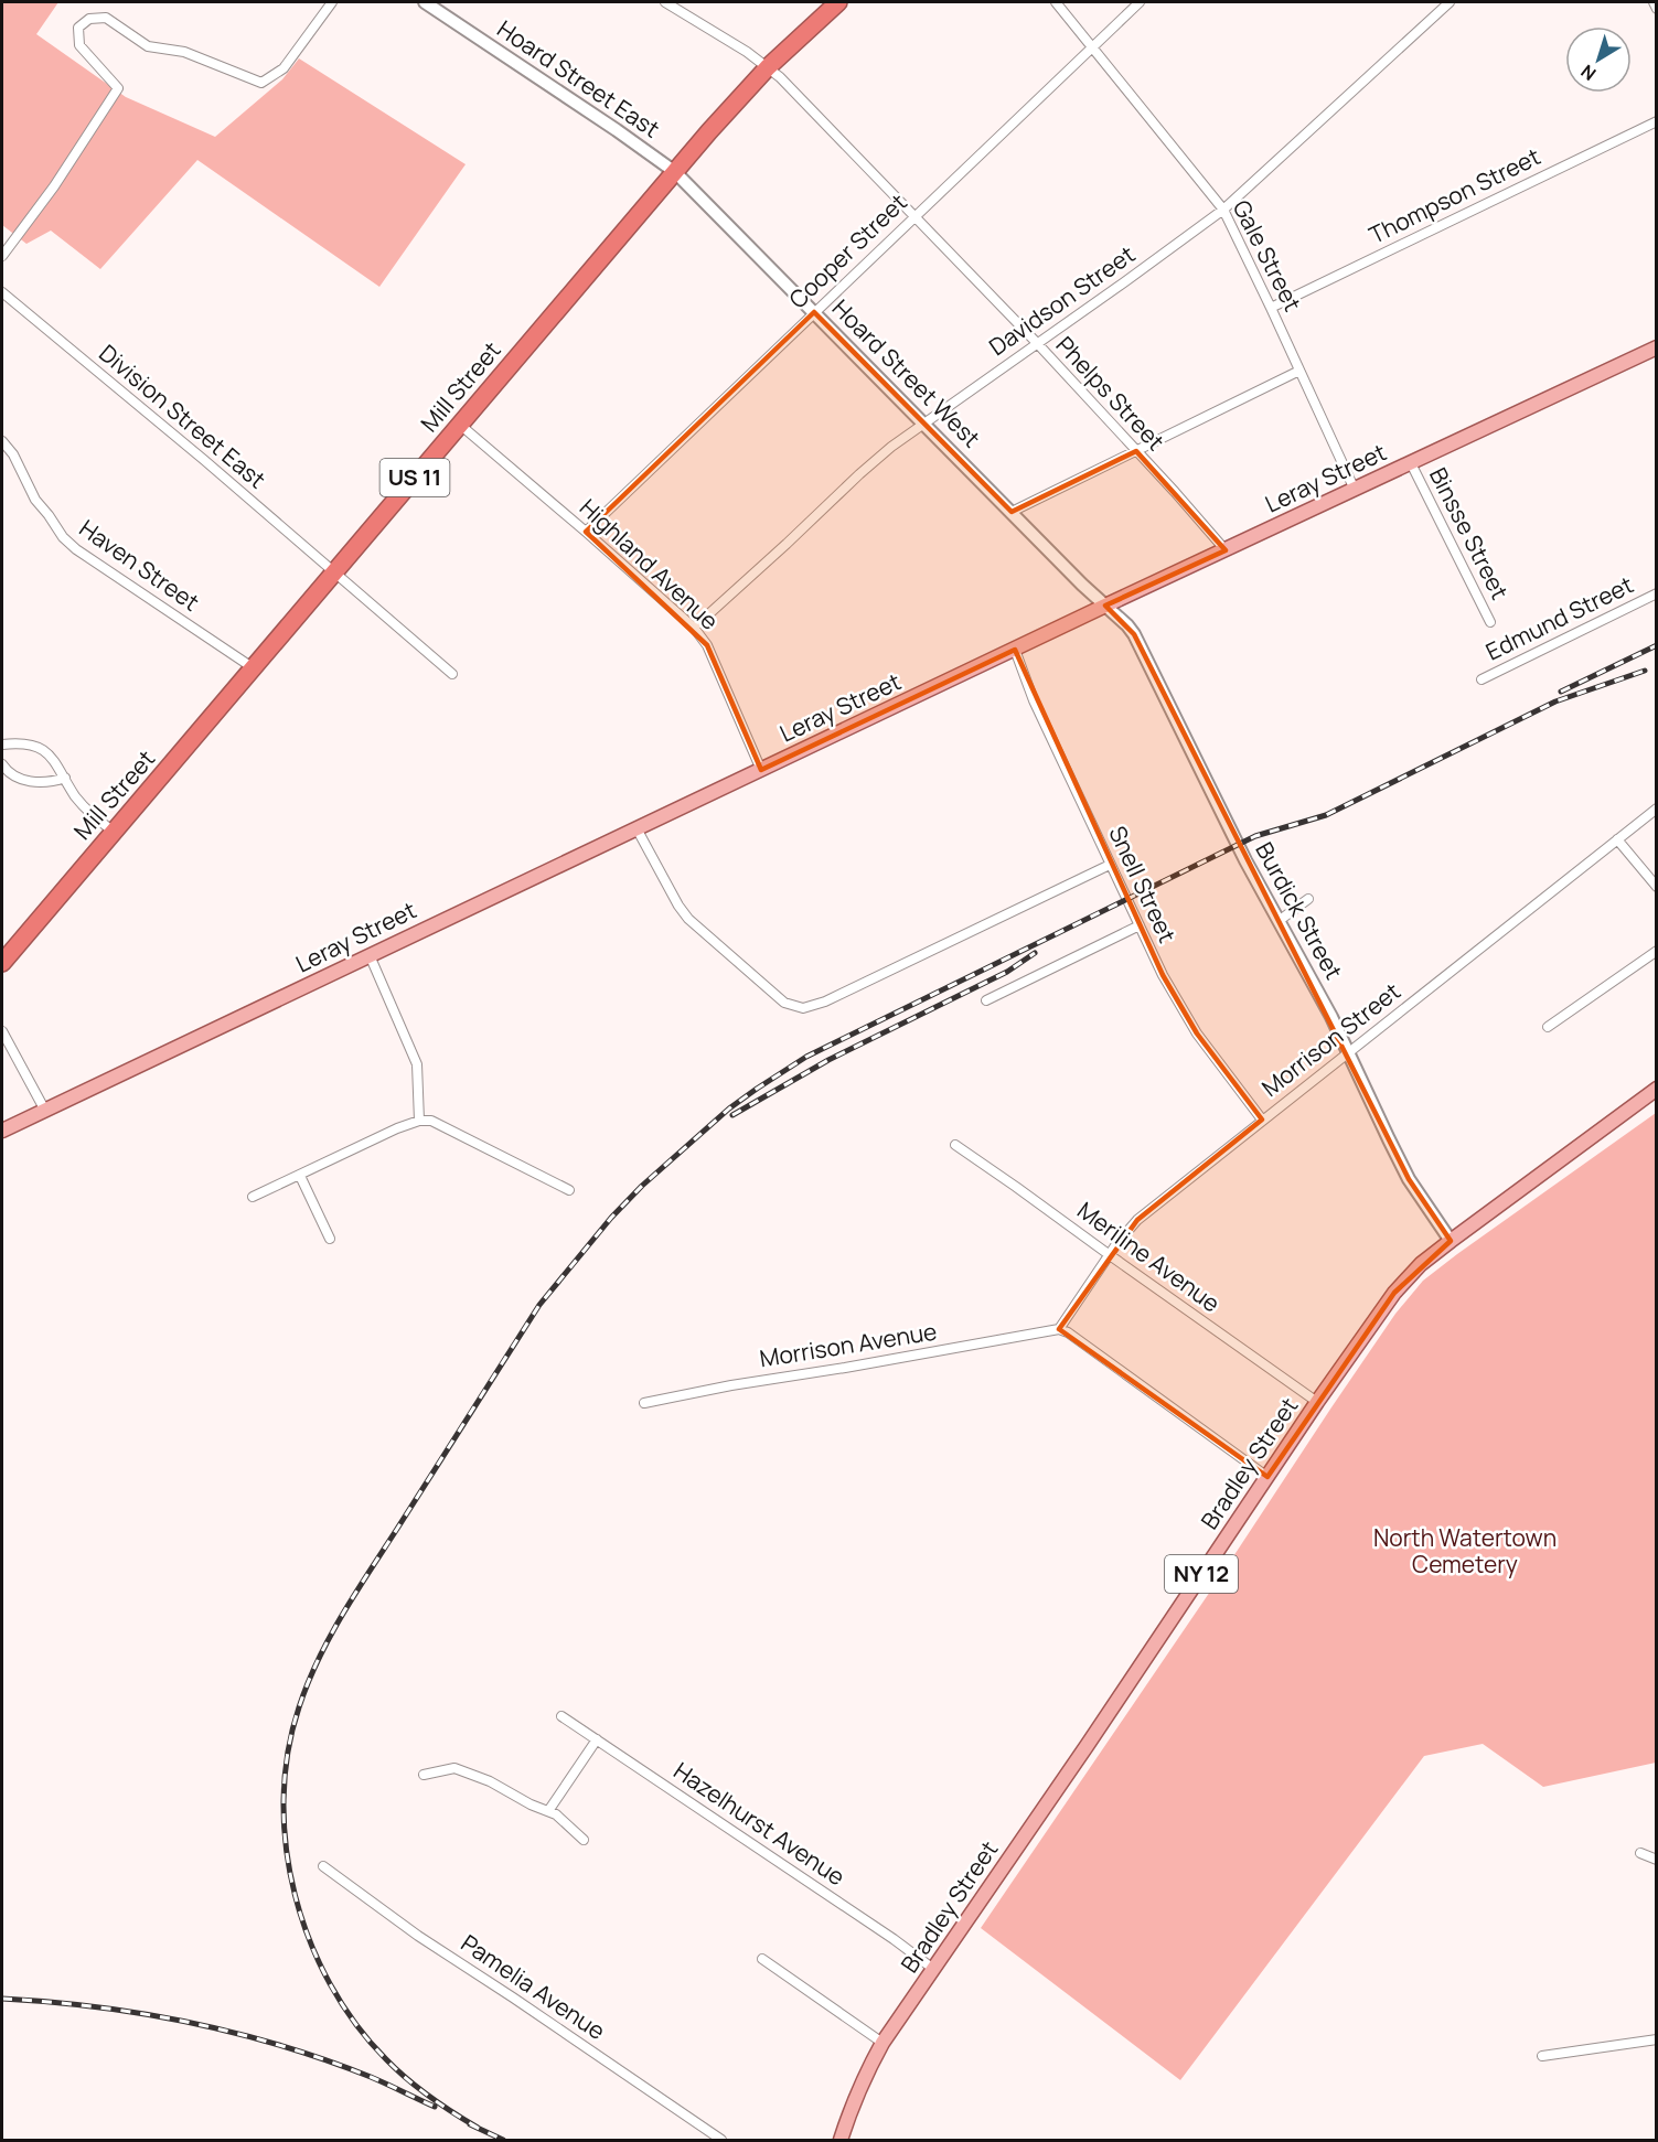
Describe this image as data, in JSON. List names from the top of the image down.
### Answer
{
  "streets": {
    "highway": ["Mill Street", "US 11"],
    "main road": ["Leray Street", "Bradley Street", "NY 12"],
    "street": [
      "Hoard Street East",
      "Thompson Street",
      "Cooper Street",
      "Gale Street",
      "Davidson Street",
      "Hoard Street West",
      "Phelps Street",
      "Division Street East",
      "Binsse Street",
      "Highland Avenue",
      "Haven Street",
      "Edmund Street",
      "Snell Street",
      "Burdick Street",
      "Morrison Street",
      "Meriline Avenue",
      "Morrison Avenue",
      "Hazelhurst Avenue",
      "Pamelia Avenue"
    ]
  },
  "crossings": [
    ["Hoard Street East", "Hoard Street West"],
    ["Hoard Street East", "Mill Street"],
    ["Thompson Street", "Gale Street"],
    ["Cooper Street", "Gale Street"],
    ["Cooper Street", "Hoard Street West"],
    ["Cooper Street", "Phelps Street"],
    ["Cooper Street", "Highland Avenue"],
    ["Gale Street", "Davidson Street"],
    ["Gale Street", "Leray Street"],
    ["Davidson Street", "Hoard Street West"],
    ["Davidson Street", "Phelps Street"],
    ["Davidson Street", "Highland Avenue"],
    ["Hoard Street West", "Mill Street"],
    ["Hoard Street West", "Leray Street"],
    ["Hoard Street West", "Burdick Street"],
    ["Mill Street", "Phelps Street"],
    ["Mill Street", "Division Street East"],
    ["Mill Street", "Highland Avenue"],
    ["Mill Street", "Haven Street"],
    ["Phelps Street", "Leray Street"],
    ["Leray Street", "Binsse Street"],
    ["Leray Street", "Highland Avenue"],
    ["Leray Street", "Snell Street"],
    ["Leray Street", "Burdick Street"],
    ["Snell Street", "Morrison Street"],
    ["Burdick Street", "Morrison Street"],
    ["Burdick Street", "Bradley Street"],
    ["Morrison Street", "Meriline Avenue"],
    ["Morrison Street", "Morrison Avenue"],
    ["Meriline Avenue", "Bradley Street"],
    ["Bradley Street", "Hazelhurst Avenue"]
  ],
  "parks": ["North Watertown Cemetery"],
  "north": "bottom left"
}
